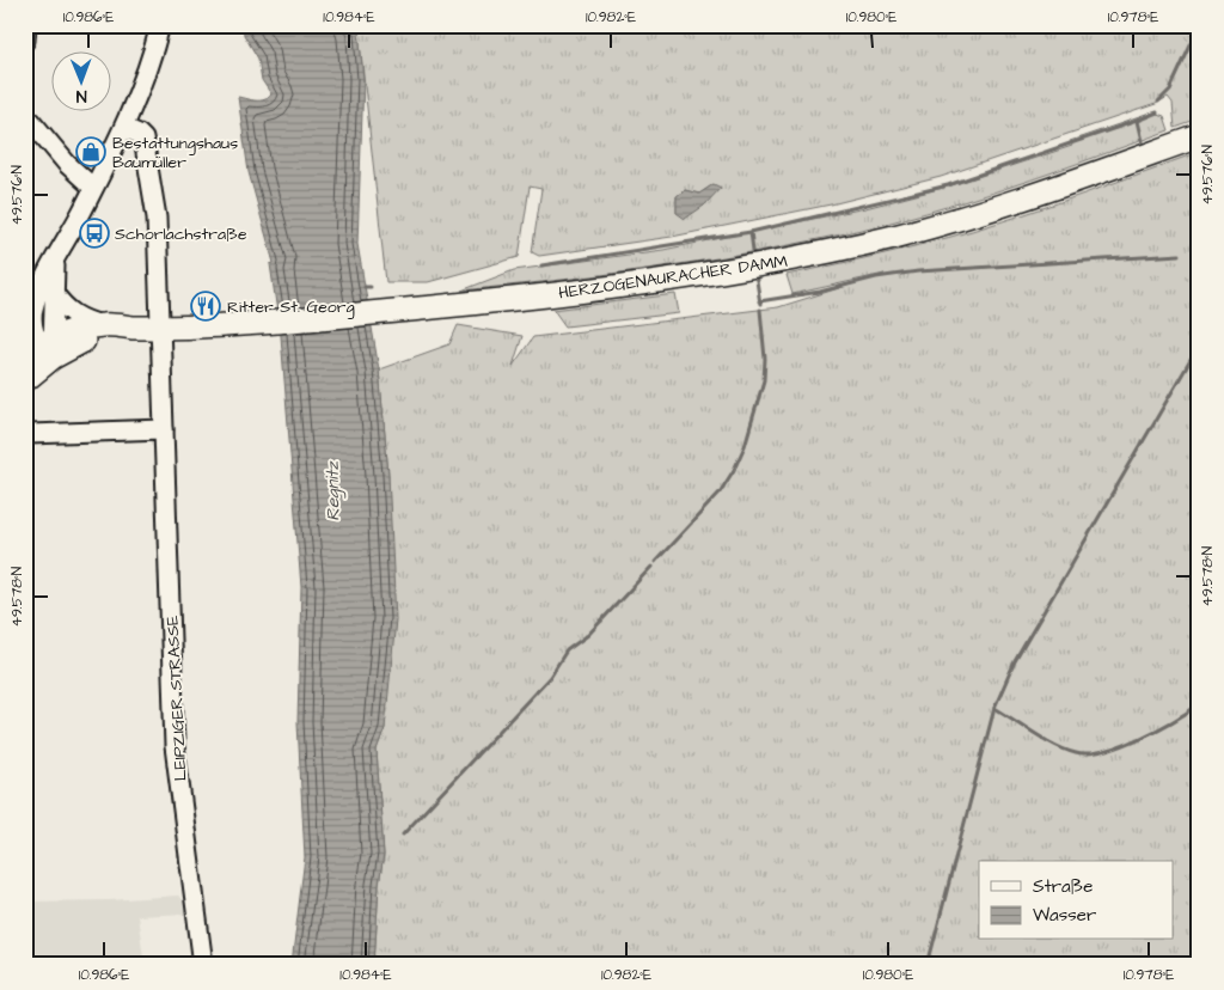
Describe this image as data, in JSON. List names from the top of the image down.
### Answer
{
  "streets": {
    "main road": ["HERZOGENAURACHER DAMM"],
    "street": ["LEIPZIGER STRASSE"]
  },
  "crossings": [
    ["HERZOGENAURACHER DAMM", "LEIPZIGER STRASSE"]
  ],
  "water": ["Regnitz"],
  "places": {
    "shop": ["Bestattungshaus Baumüller"],
    "bus stop": ["Schorlachstraße"],
    "restaurant": ["Ritter St. Georg"]
  },
  "legend": ["Straße", "Wasser"],
  "north": "bottom",
  "coordinates": [
    "10.986°E",
    "10.984°E",
    "10.982°E",
    "10.980°E",
    "10.978°E",
    "49.576°N",
    "49.578°N"
  ]
}
